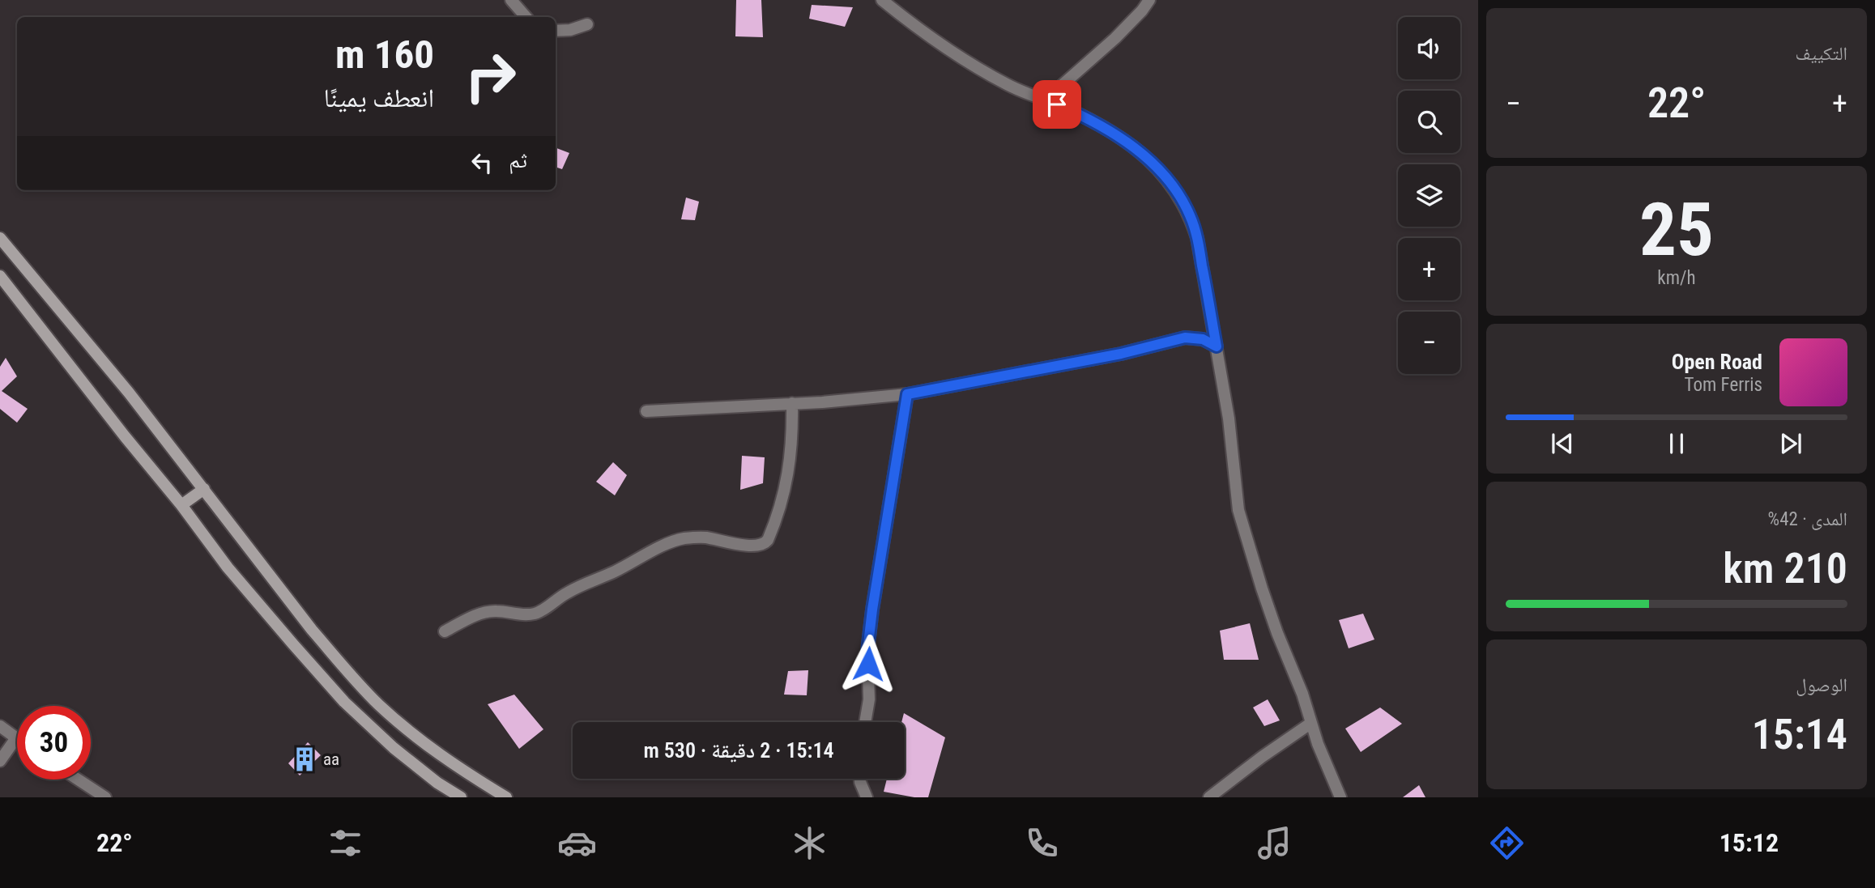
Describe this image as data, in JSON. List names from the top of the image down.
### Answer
{
  "places": {
    "building": ["aa"]
  },
  "page": {
    "tile": [
      "التكييف",
      ["25", "km/h"],
      ["المدى · 42%", "210 km"],
      ["الوصول", "15:14"]
    ],
    "map_buttons": ["+", "−"],
    "turn": ["160 m", "انعطف يمينًا"],
    "heat": ["−", "22°", "+"],
    "then": "ثم",
    "song": ["Open Road", "Tom Ferris"],
    "limit": "30",
    "trip": "15:14 · 2 دقيقة · 530 m",
    "tabs": ["15:12", "22°"]
  }
}
